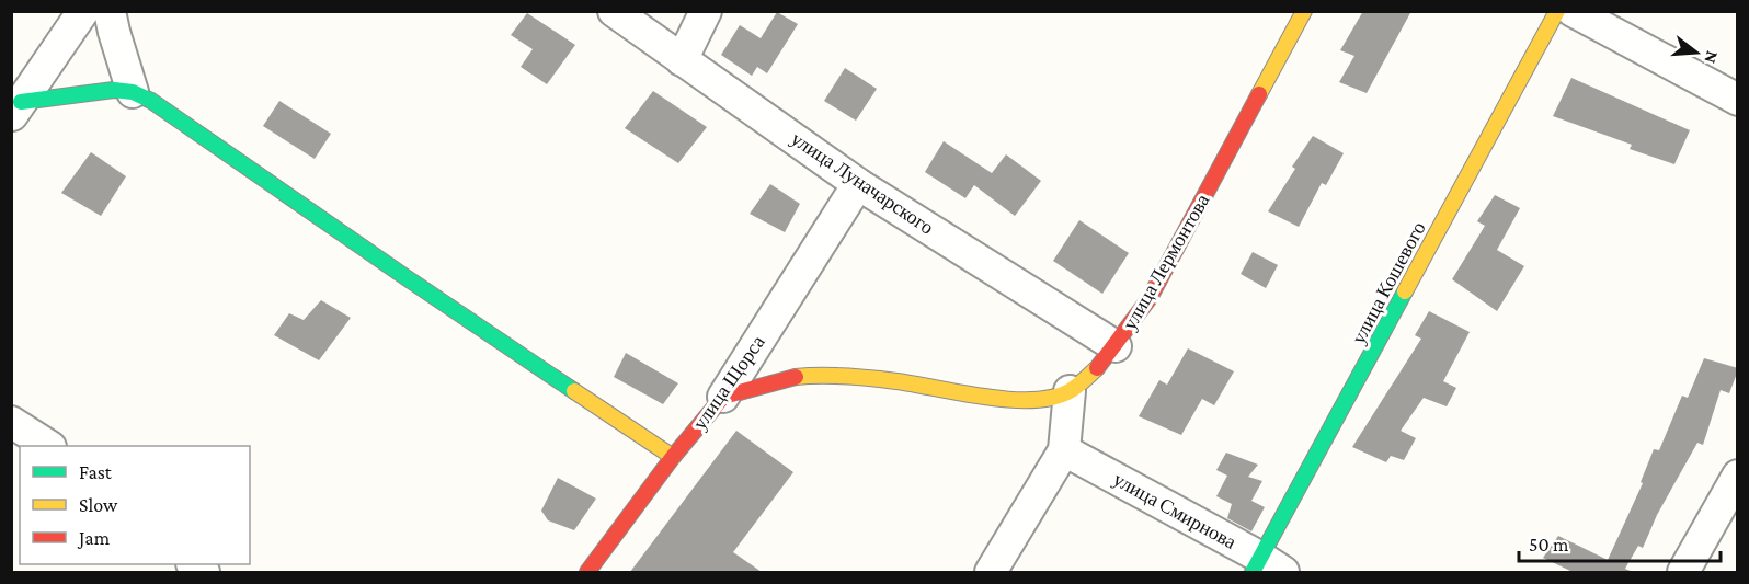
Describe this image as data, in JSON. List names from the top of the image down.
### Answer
{
  "streets": {
    "street": [
      "улица Луначарского",
      "улица Лермонтова",
      "улица Кошевого",
      "улица Щорса",
      "улица Смирнова"
    ]
  },
  "crossings": [
    ["улица Луначарского", "улица Лермонтова"],
    ["улица Луначарского", "улица Щорса"],
    ["улица Кошевого", "улица Смирнова"]
  ],
  "legend": ["Fast", "Slow", "Jam"],
  "scale_bar": "50 m",
  "north": "right"
}
